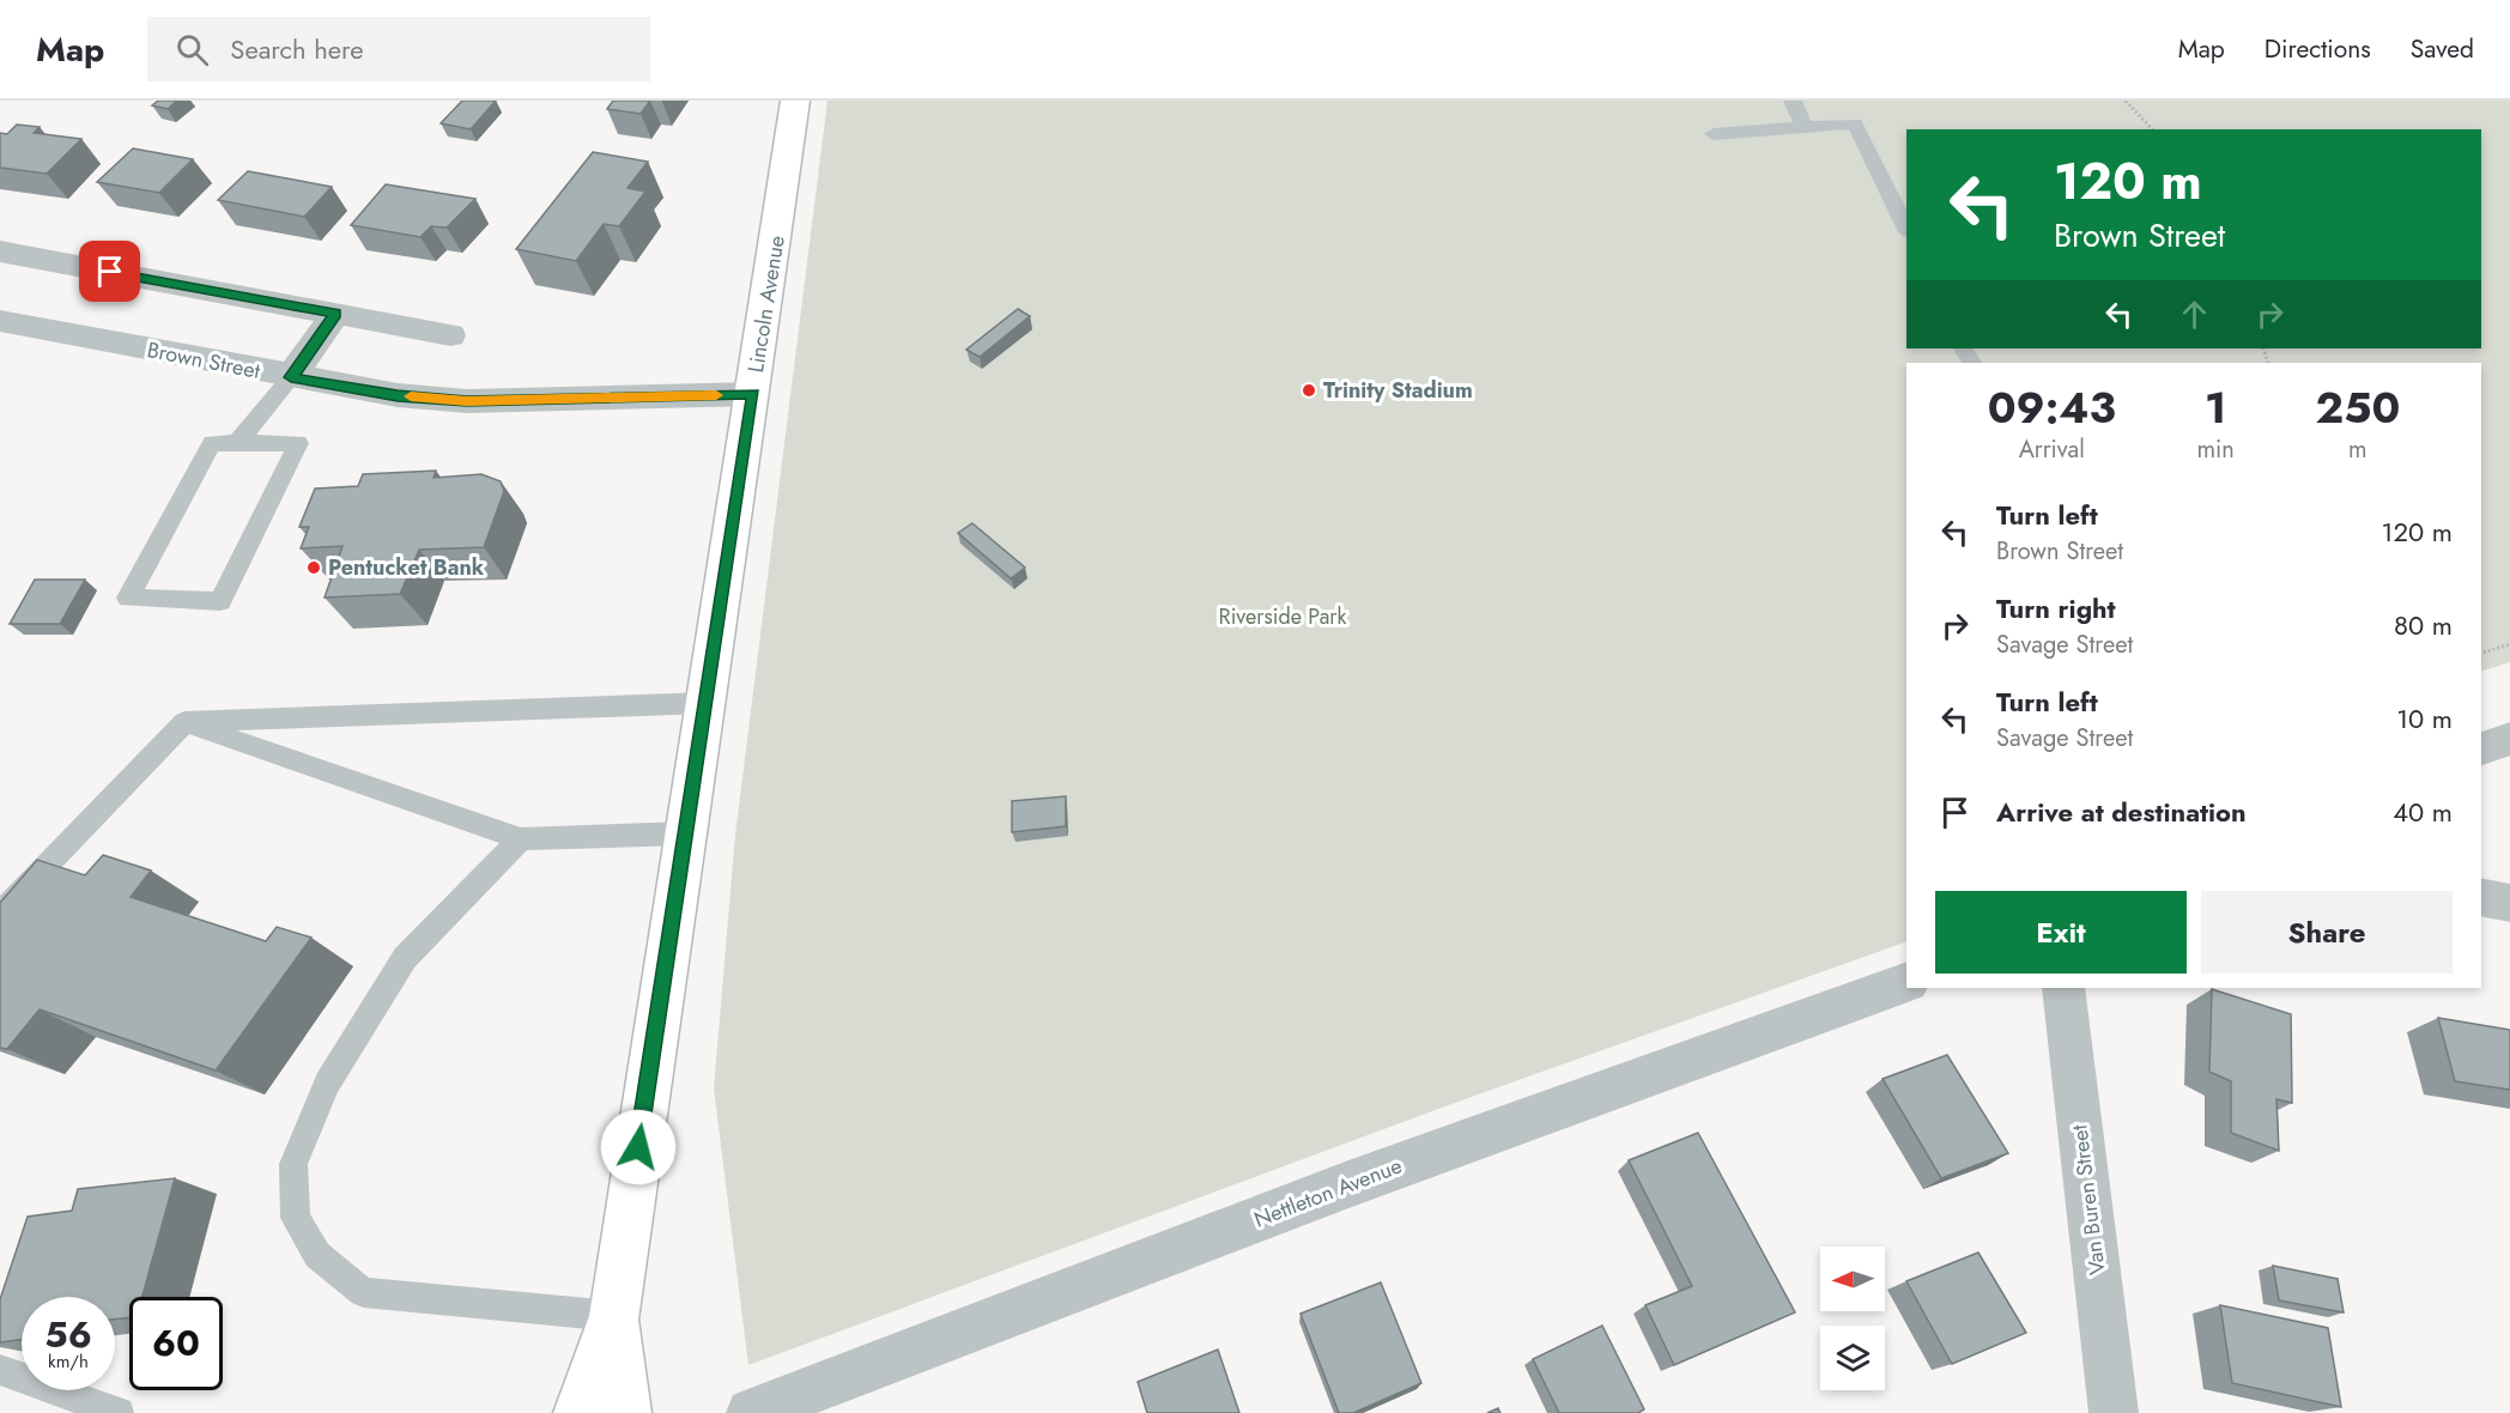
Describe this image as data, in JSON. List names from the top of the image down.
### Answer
{
  "streets": {
    "main road": ["Lincoln Avenue"],
    "street": ["Brown Street", "Nettleton Avenue", "Van Buren Street"]
  },
  "crossings": [
    ["Lincoln Avenue", "Brown Street"]
  ],
  "parks": ["Riverside Park"],
  "places": ["Trinity Stadium", "Pentucket Bank"],
  "north": "left",
  "page": {
    "header": "Map",
    "search": "Search here",
    "nav": ["Map", "Directions", "Saved"],
    "turn": ["120 m", "Brown Street"],
    "eta": [
      "09:43",
      "Arrival",
      "1",
      "min",
      "250",
      "m"
    ],
    "list": [
      {
        "name": "Turn left",
        "note": "Brown Street",
        "value": "120 m"
      },
      {
        "name": "Turn right",
        "note": "Savage Street",
        "value": "80 m"
      },
      {
        "name": "Turn left",
        "note": "Savage Street",
        "value": "10 m"
      },
      {
        "name": "Arrive at destination",
        "value": "40 m"
      }
    ],
    "buttons": ["Exit", "Share"],
    "speed": "56 km/h",
    "limit": "60"
  }
}
